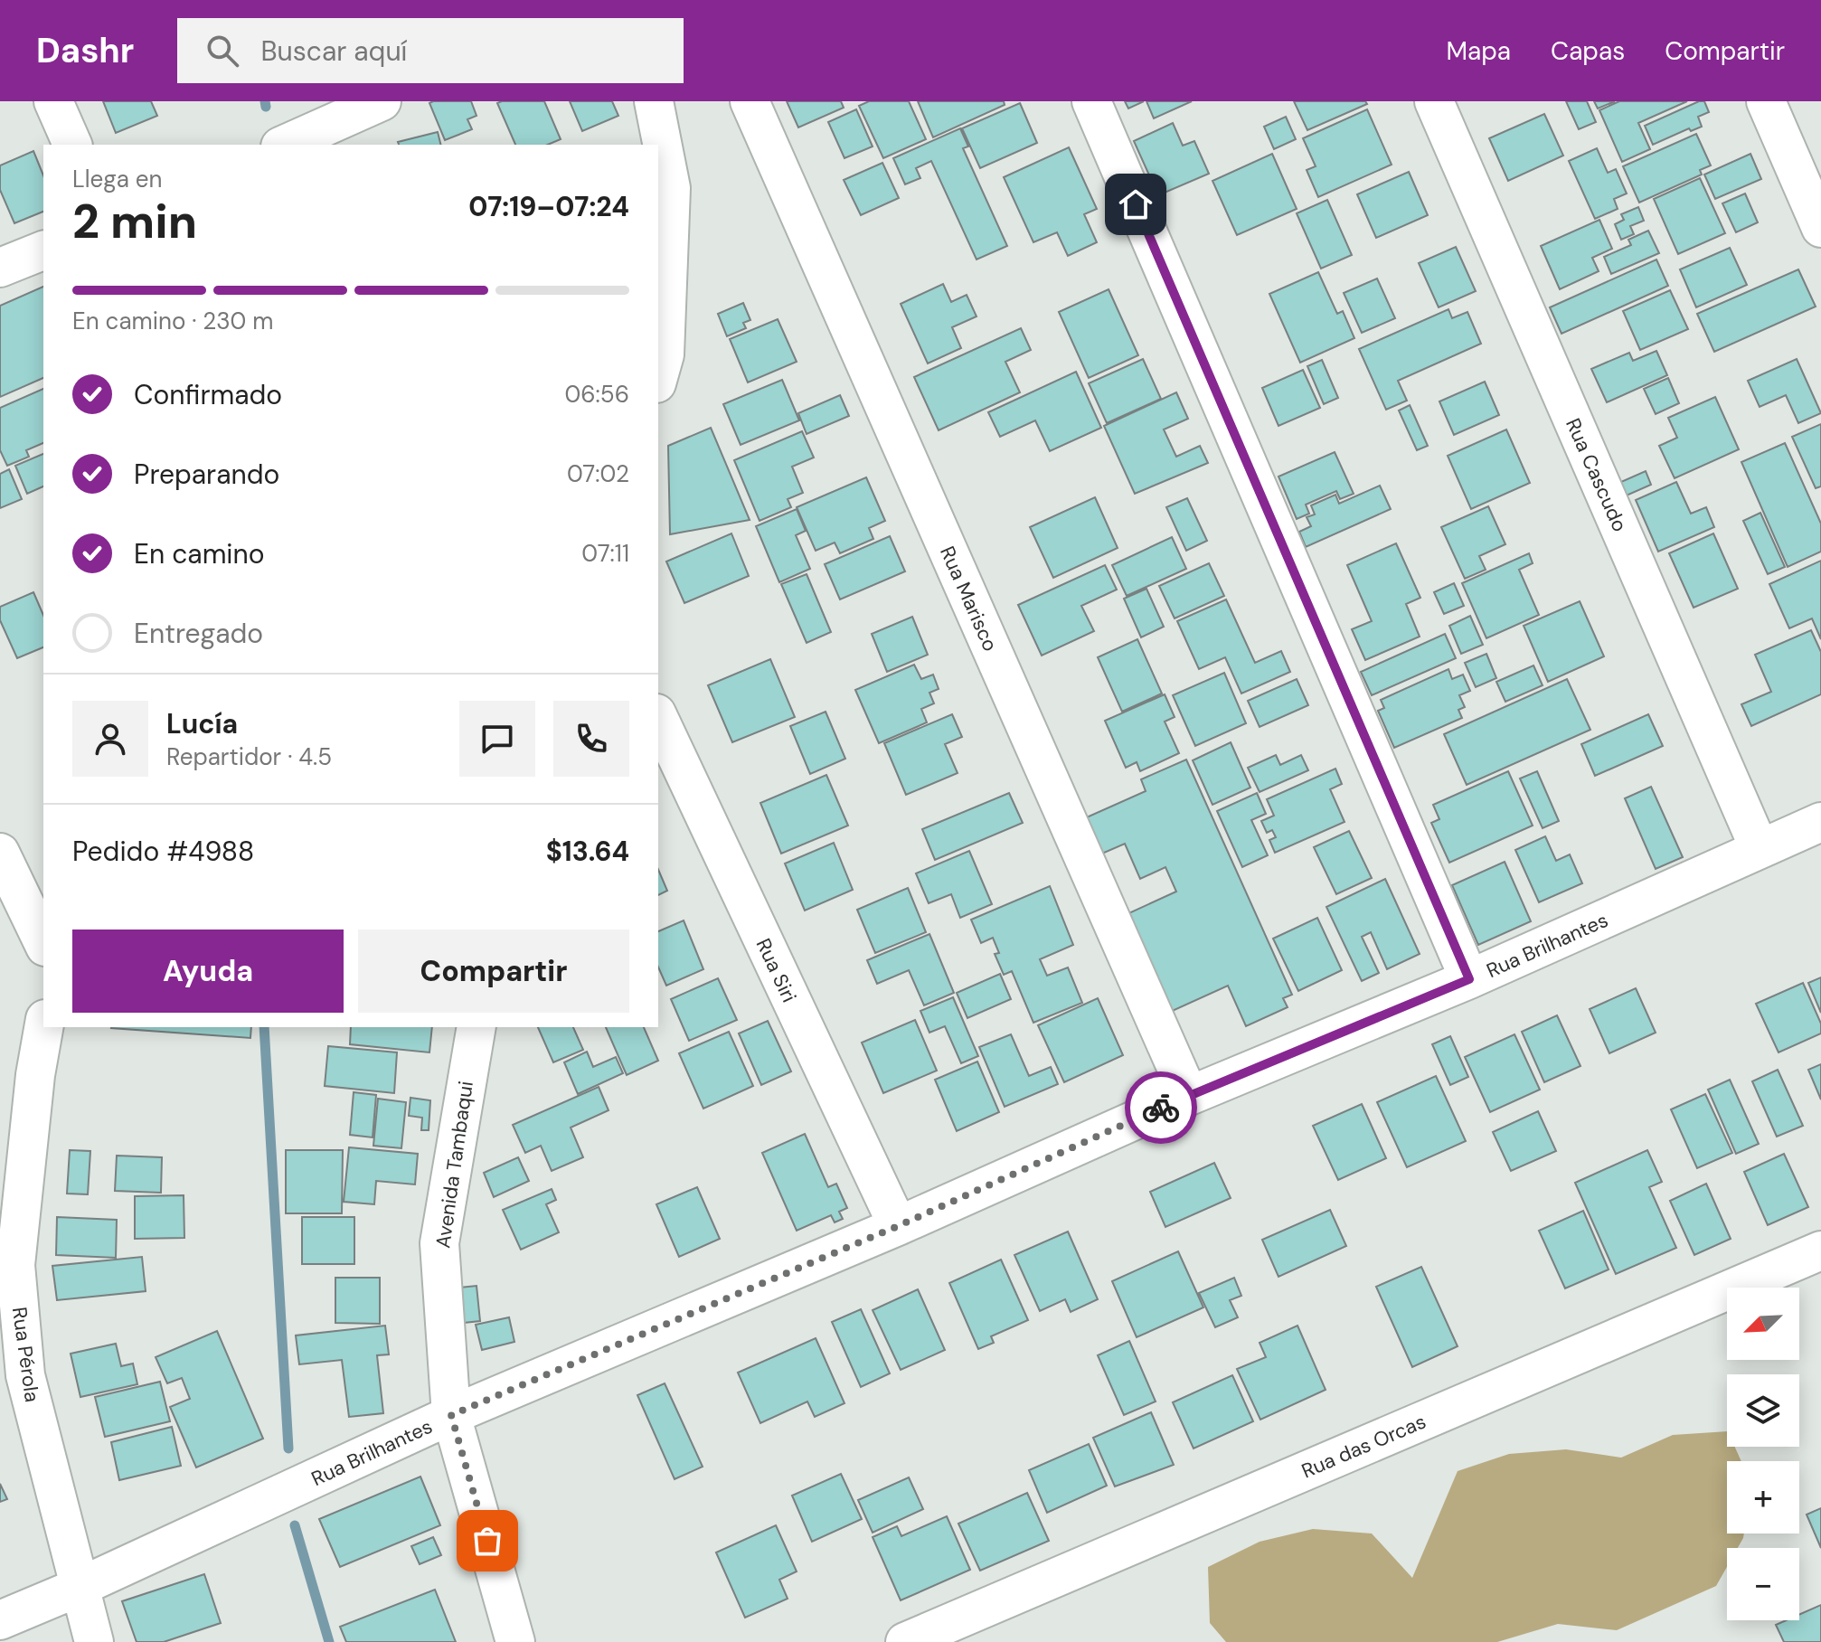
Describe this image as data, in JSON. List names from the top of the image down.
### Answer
{
  "streets": {
    "street": [
      "Rua Cascudo",
      "Rua Marisco",
      "Rua Brilhantes",
      "Rua Siri",
      "Avenida Tambaqui",
      "Rua Pérola",
      "Rua das Orcas"
    ]
  },
  "crossings": [
    ["Rua Cascudo", "Rua Brilhantes"],
    ["Rua Marisco", "Rua Brilhantes"],
    ["Rua Brilhantes", "Rua Siri"],
    ["Rua Brilhantes", "Avenida Tambaqui"],
    ["Rua Brilhantes", "Rua Pérola"]
  ],
  "north": "bottom left",
  "page": {
    "header": "Dashr",
    "search": "Buscar aquí",
    "nav": ["Mapa", "Capas", "Compartir"],
    "heading": ["2 min", "Llega en", "07:19–07:24"],
    "panel": [
      "Lucía",
      "Repartidor · 4.5",
      "Pedido #4988",
      "$13.64"
    ],
    "bar": "En camino · 230 m",
    "list": [
      ["Confirmado", "06:56"],
      ["Preparando", "07:02"],
      ["En camino", "07:11"],
      "Entregado"
    ],
    "buttons": ["Ayuda", "Compartir"],
    "map_buttons": ["+", "−"]
  }
}
